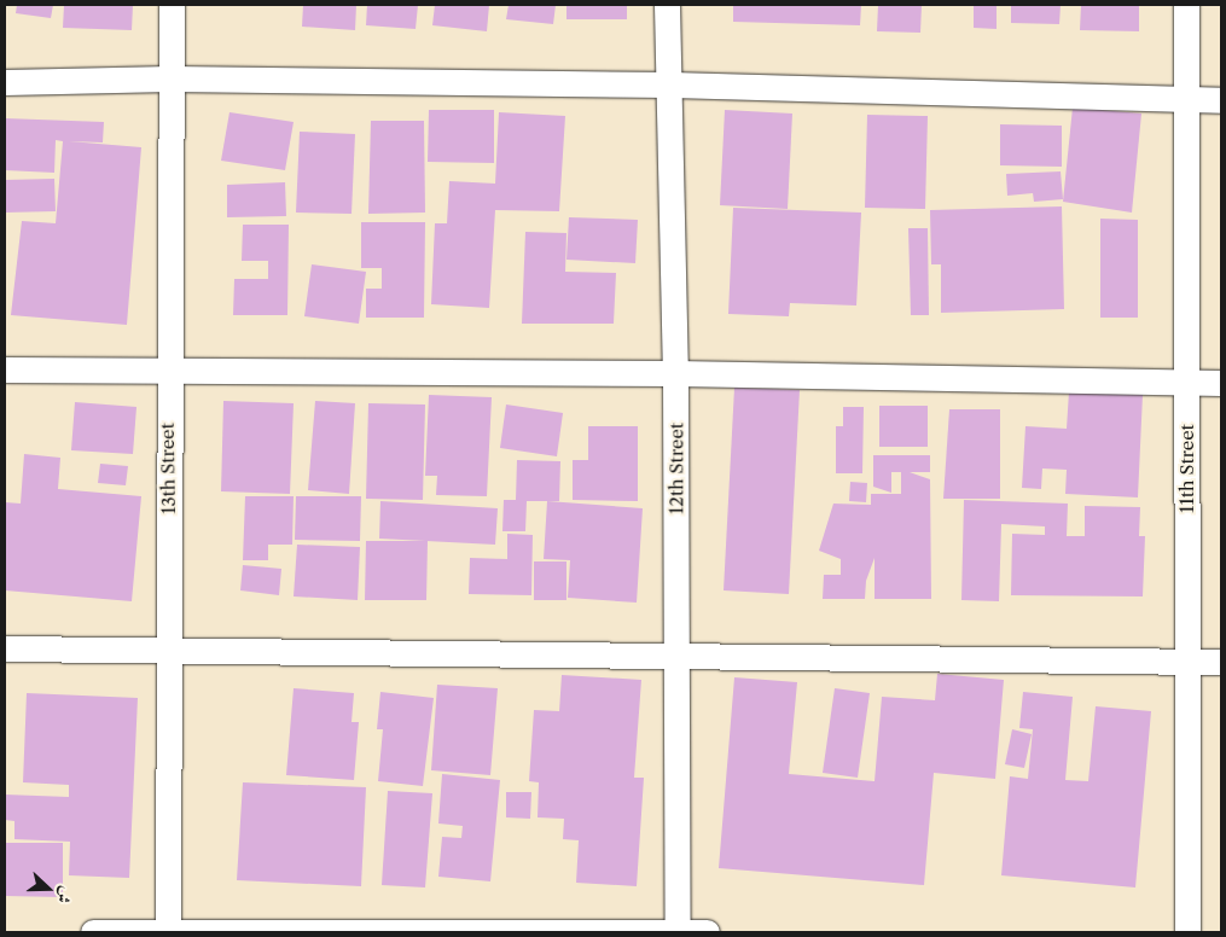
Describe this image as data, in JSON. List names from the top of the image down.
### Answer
{
  "streets": {
    "street": ["13th Street", "12th Street", "11th Street"]
  },
  "north": "right"
}
